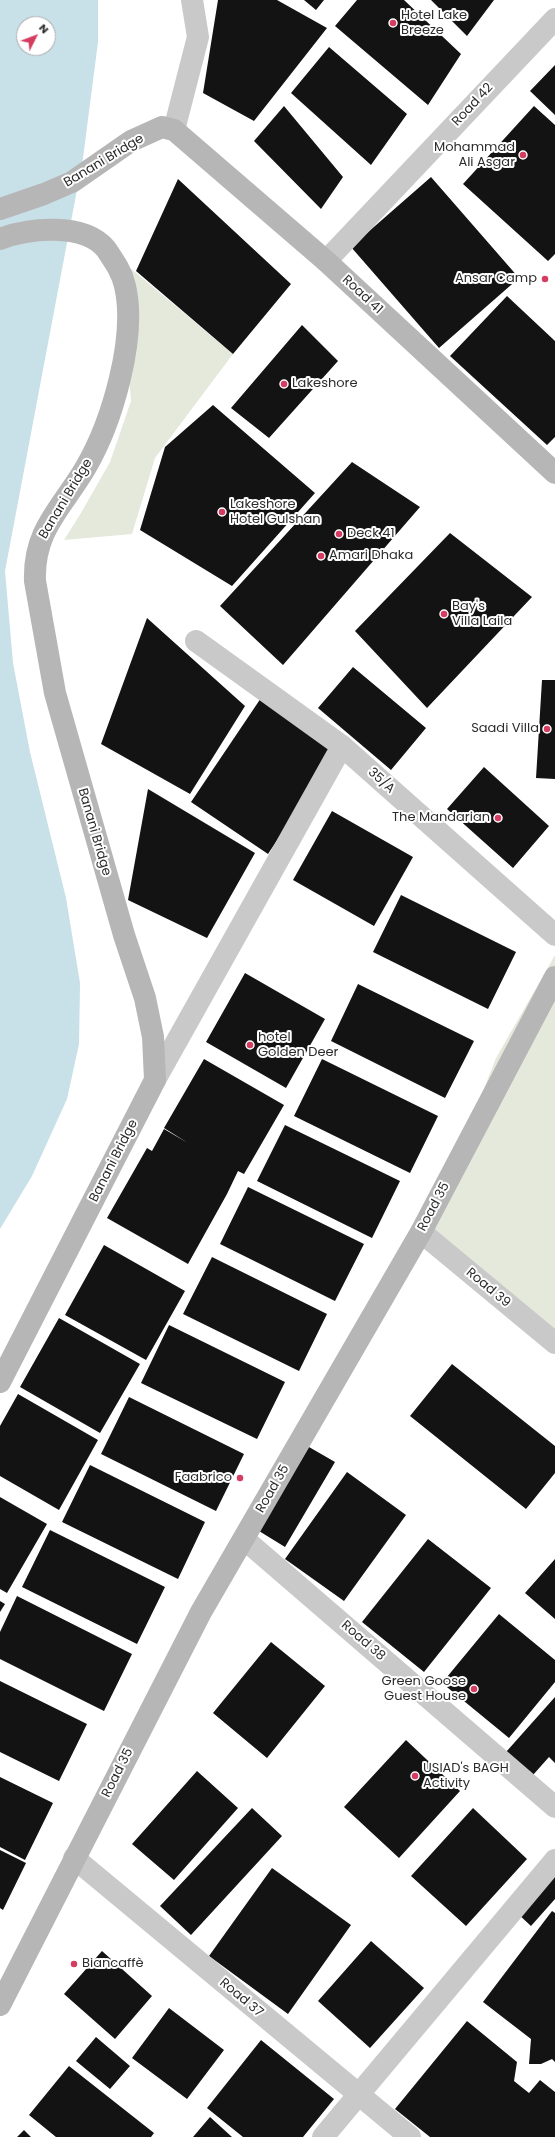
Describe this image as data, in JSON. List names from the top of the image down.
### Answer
{
  "streets": {
    "main road": ["Banani Bridge", "Road 41", "Road 35"],
    "street": [
      "Road 42",
      "35/A",
      "Road 39",
      "Road 38",
      "Road 37"
    ]
  },
  "crossings": [
    ["Road 42", "Road 41"],
    ["Banani Bridge", "Road 41"],
    ["Road 35", "Road 39"],
    ["Road 35", "Road 38"],
    ["Road 35", "Road 37"]
  ],
  "places": [
    "Hotel Lake Breeze",
    "Mohammad Ali Asgar",
    "Ansar Camp",
    "Lakeshore",
    "Lakeshore Hotel Gulshan",
    "Deck 41",
    "Amari Dhaka",
    "Bay's Villa Laila",
    "Saadi Villa",
    "The Mandarian",
    "hotel Golden Deer",
    "Faabrico",
    "Green Goose Guest House",
    "USIAD's BAGH Activity",
    "Biancaffè"
  ],
  "north": "top right"
}
